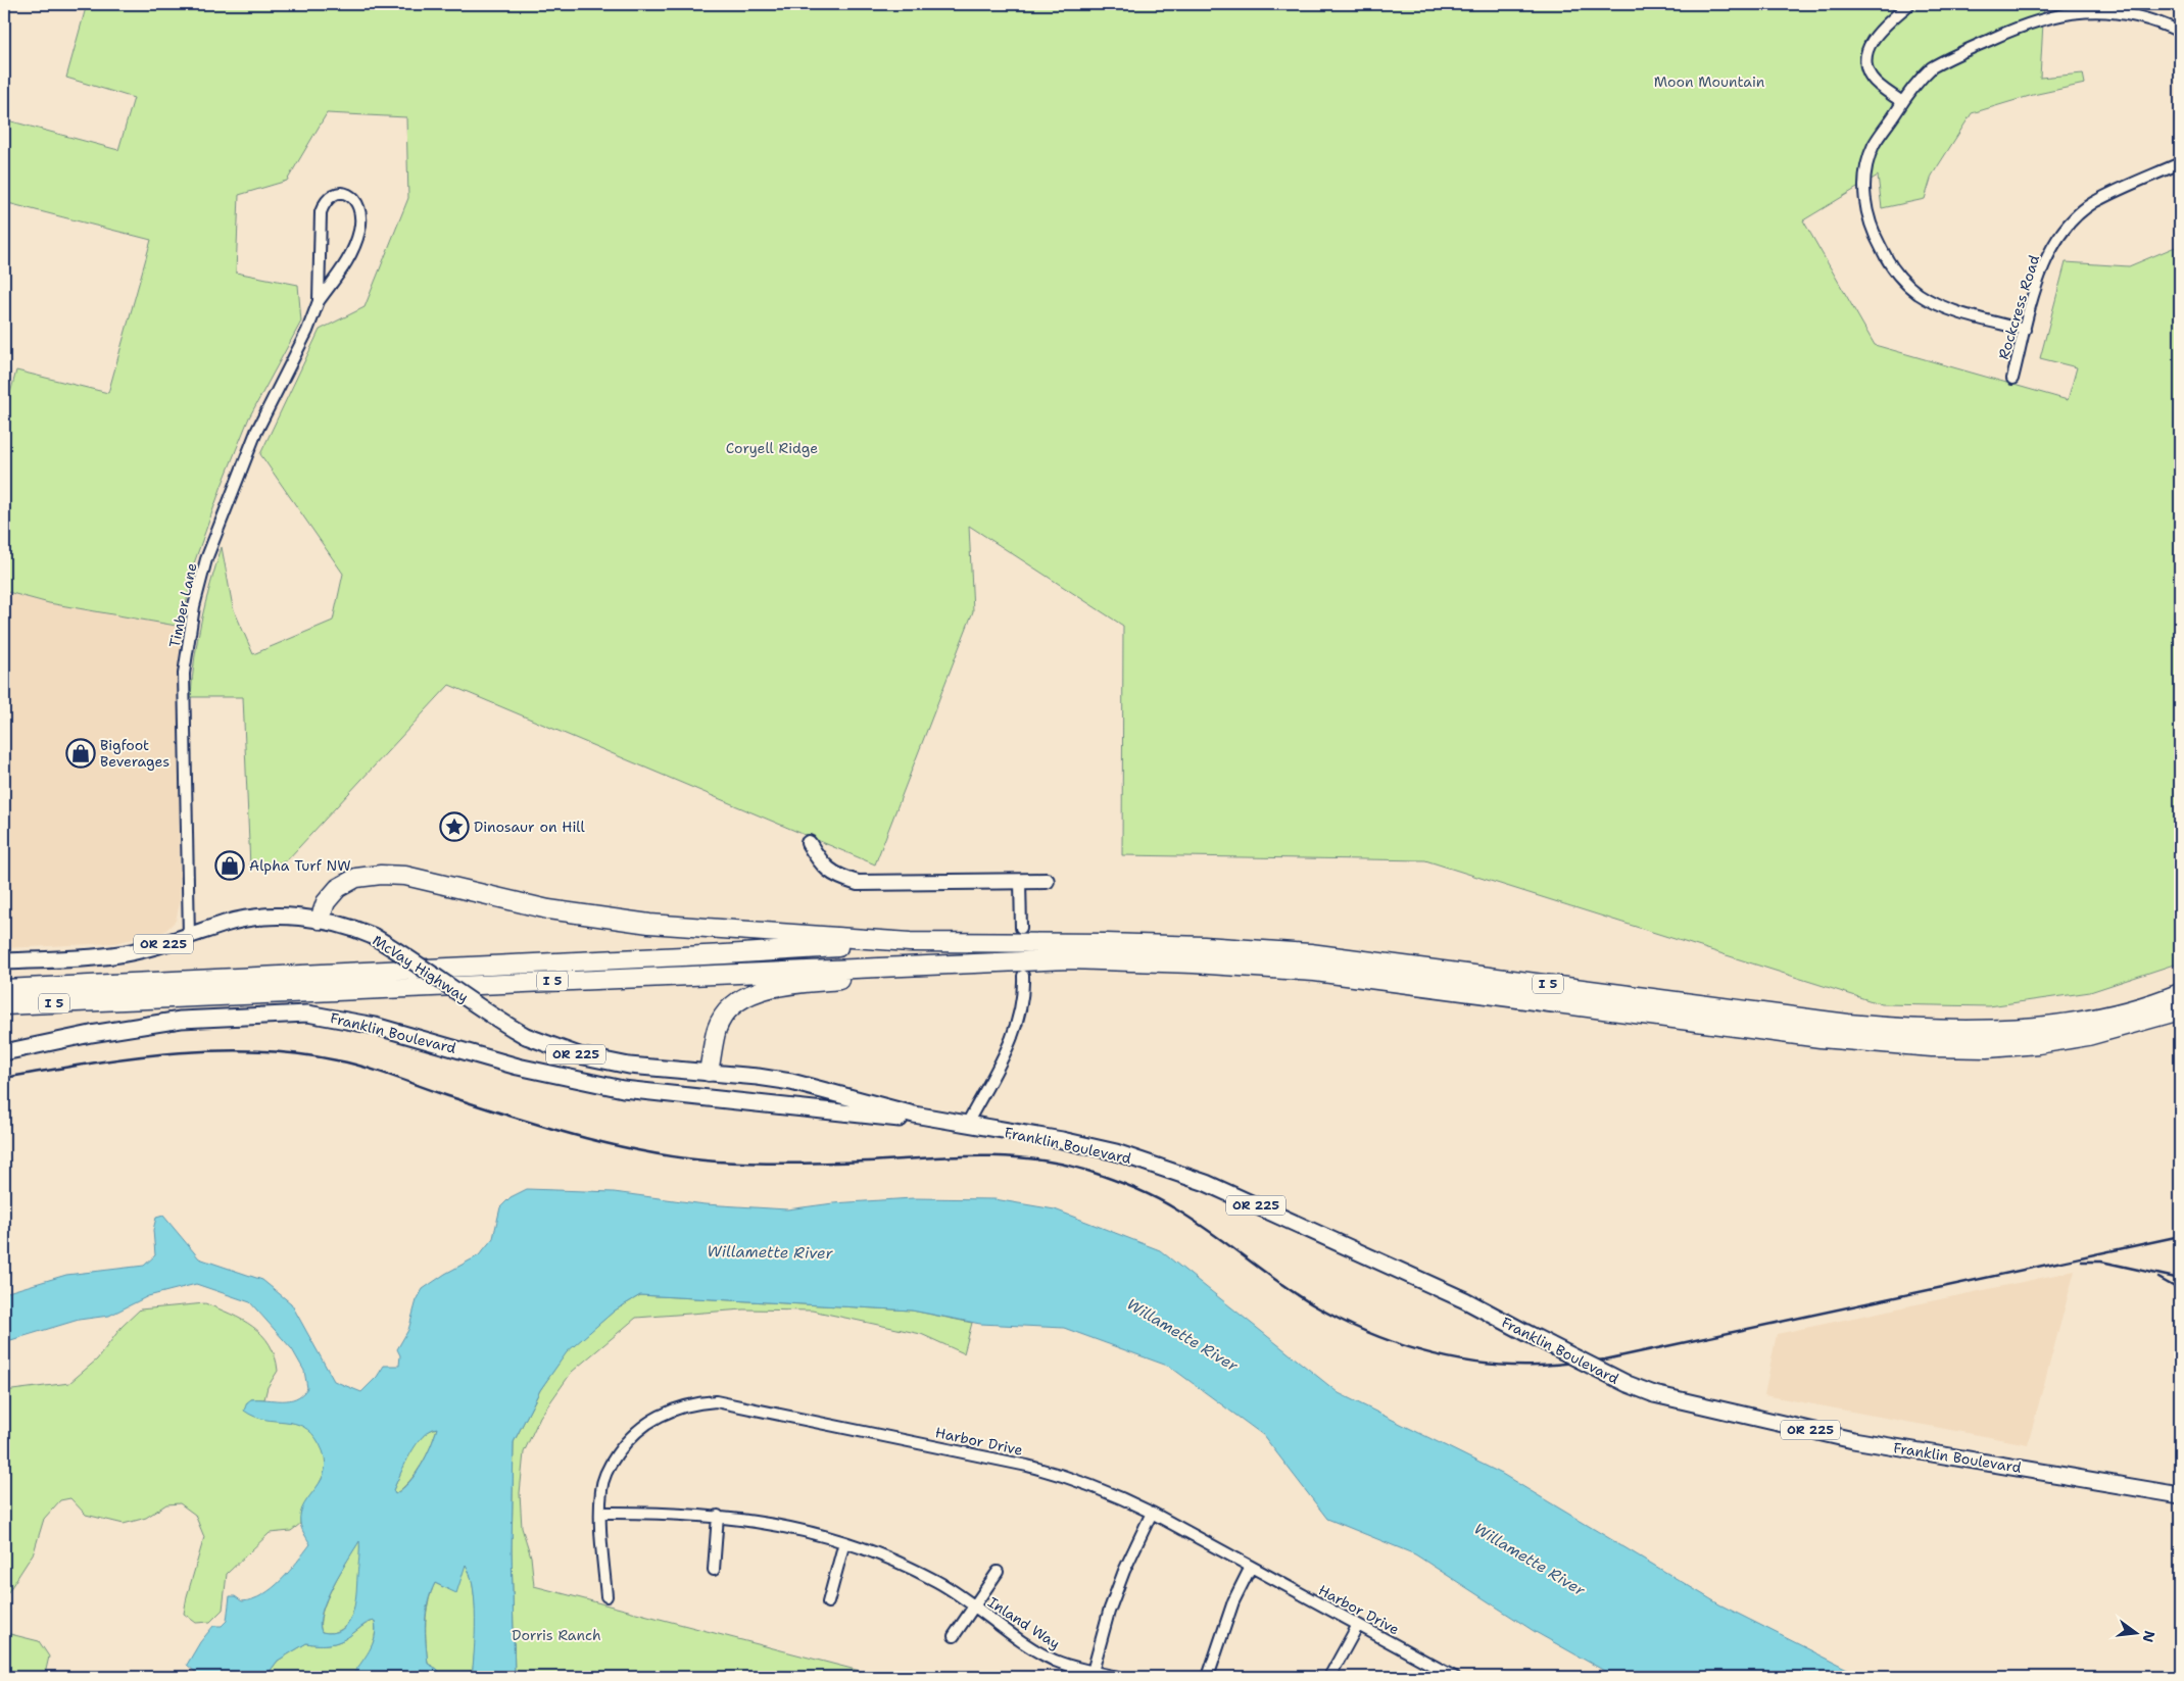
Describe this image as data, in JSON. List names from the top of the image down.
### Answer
{
  "streets": {
    "highway": ["I 5"],
    "main road": ["OR 225", "McVay Highway", "Franklin Boulevard"],
    "street": [
      "Rockcress Road",
      "Timber Lane",
      "Harbor Drive",
      "Inland Way"
    ]
  },
  "crossings": [
    ["Timber Lane", "McVay Highway"],
    ["McVay Highway", "Franklin Boulevard"],
    ["Harbor Drive", "Inland Way"]
  ],
  "water": ["Willamette River"],
  "parks": ["Moon Mountain", "Coryell Ridge", "Dorris Ranch"],
  "places": {
    "shop": ["Bigfoot Beverages", "Alpha Turf NW"],
    "place": ["Dinosaur on Hill"]
  },
  "north": "right"
}
